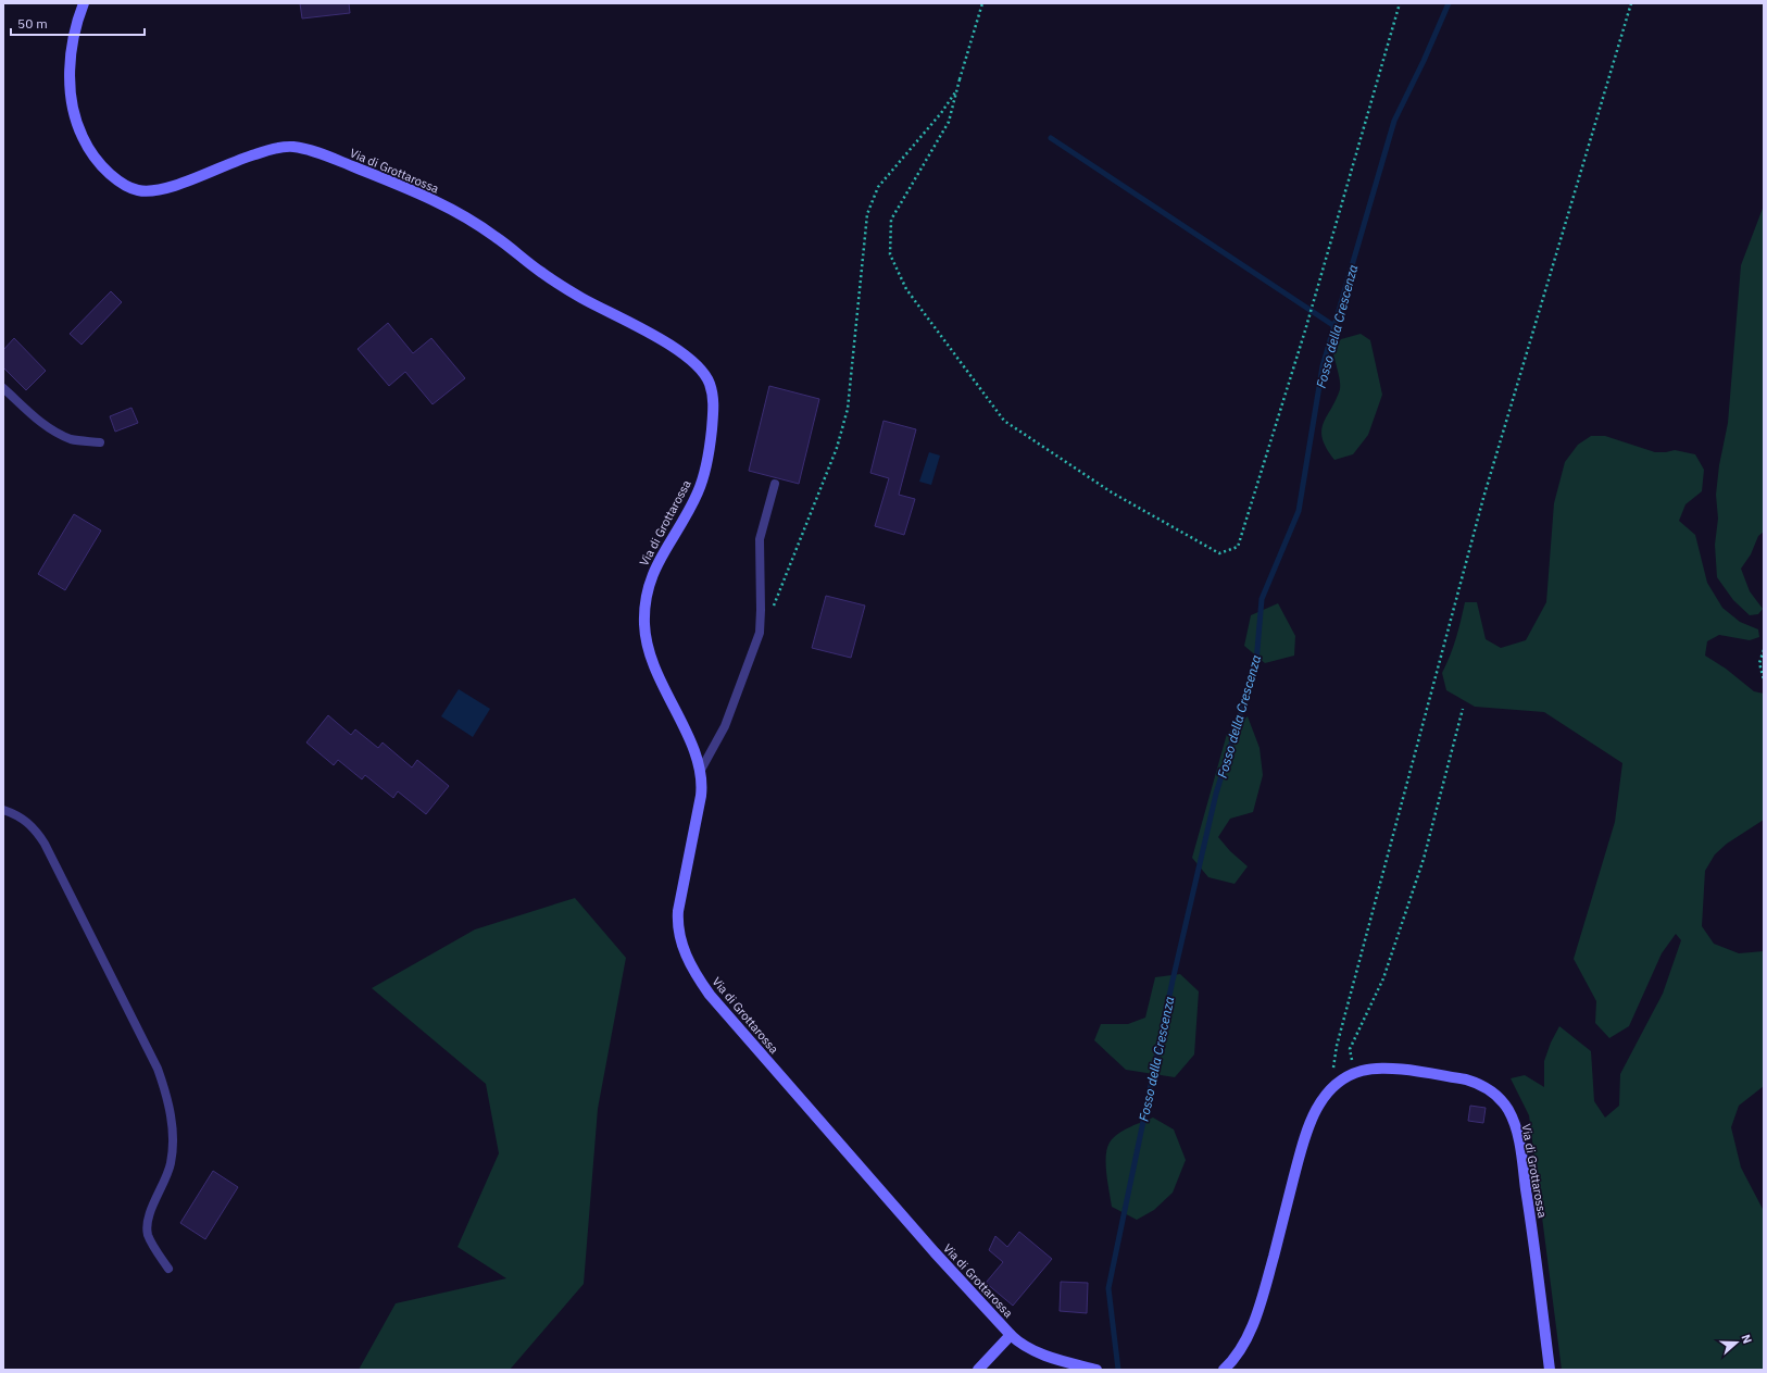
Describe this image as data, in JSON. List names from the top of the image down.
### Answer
{
  "streets": {
    "street": ["Via di Grottarossa"]
  },
  "water": ["Fosso della Crescenza"],
  "scale_bar": "50 m",
  "north": "right"
}
